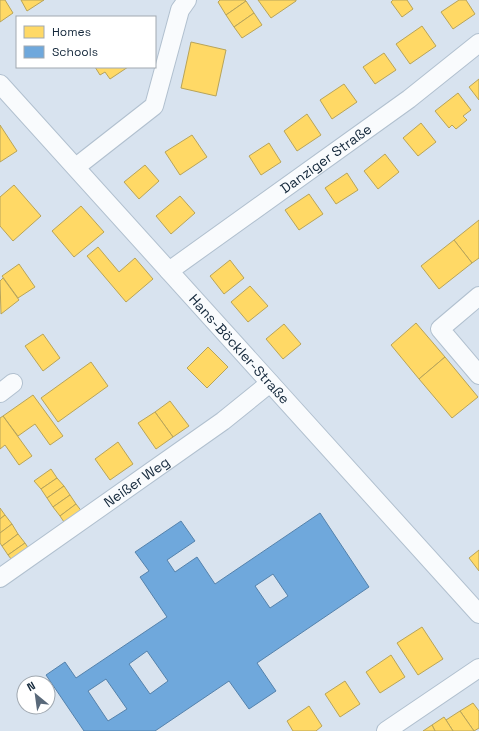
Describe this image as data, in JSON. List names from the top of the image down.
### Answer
{
  "streets": {
    "street": ["Danziger Straße", "Hans-Böckler-Straße", "Neißer Weg"]
  },
  "crossings": [
    ["Danziger Straße", "Hans-Böckler-Straße"],
    ["Hans-Böckler-Straße", "Neißer Weg"]
  ],
  "legend": ["Homes", "Schools"],
  "north": "top left"
}
